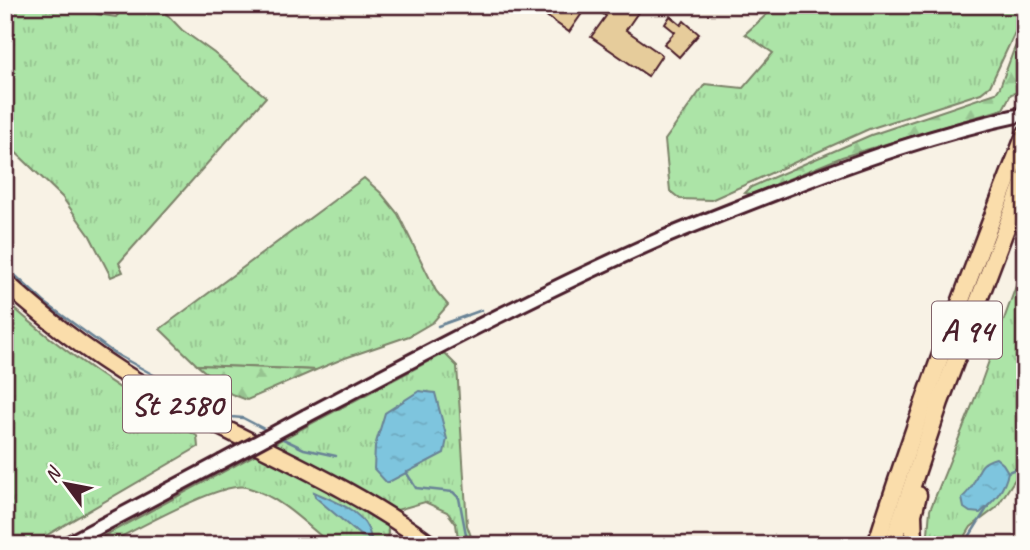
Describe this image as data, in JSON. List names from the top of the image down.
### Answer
{
  "streets": {
    "highway": ["A 94", "St 2580"]
  },
  "north": "top left"
}
